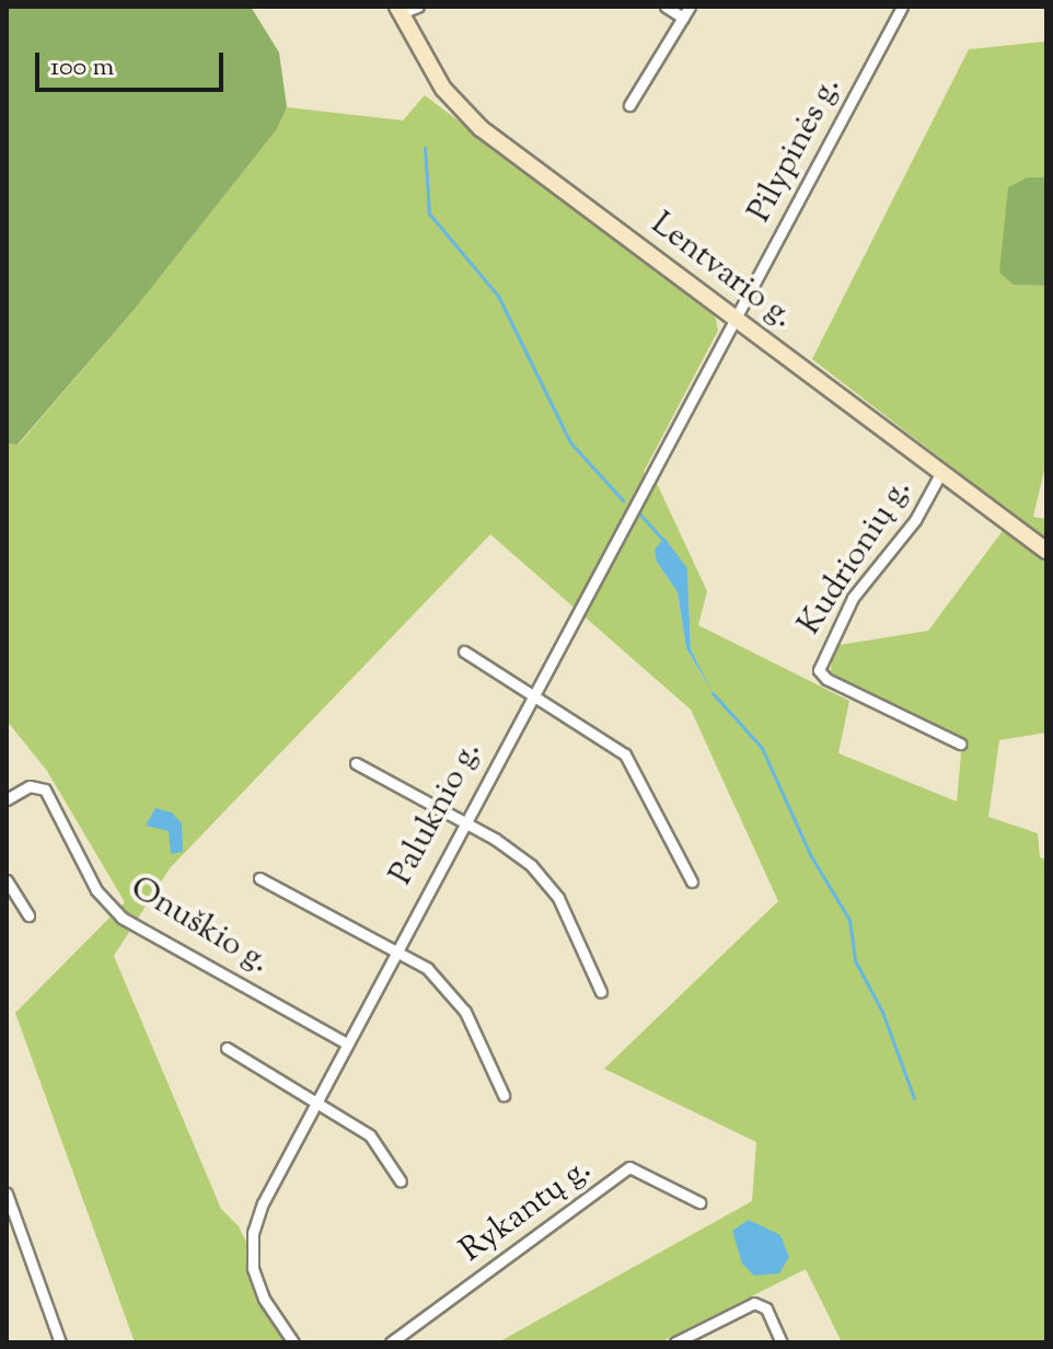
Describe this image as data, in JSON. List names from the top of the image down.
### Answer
{
  "streets": {
    "main road": ["Lentvario g."],
    "street": [
      "Pilypinės g.",
      "Kudrionių g.",
      "Paluknio g.",
      "Onuškio g.",
      "Rykantų g."
    ]
  },
  "crossings": [
    ["Pilypinės g.", "Lentvario g."],
    ["Pilypinės g.", "Paluknio g."],
    ["Lentvario g.", "Kudrionių g."],
    ["Lentvario g.", "Paluknio g."],
    ["Paluknio g.", "Onuškio g."]
  ],
  "scale_bar": "100 m"
}
